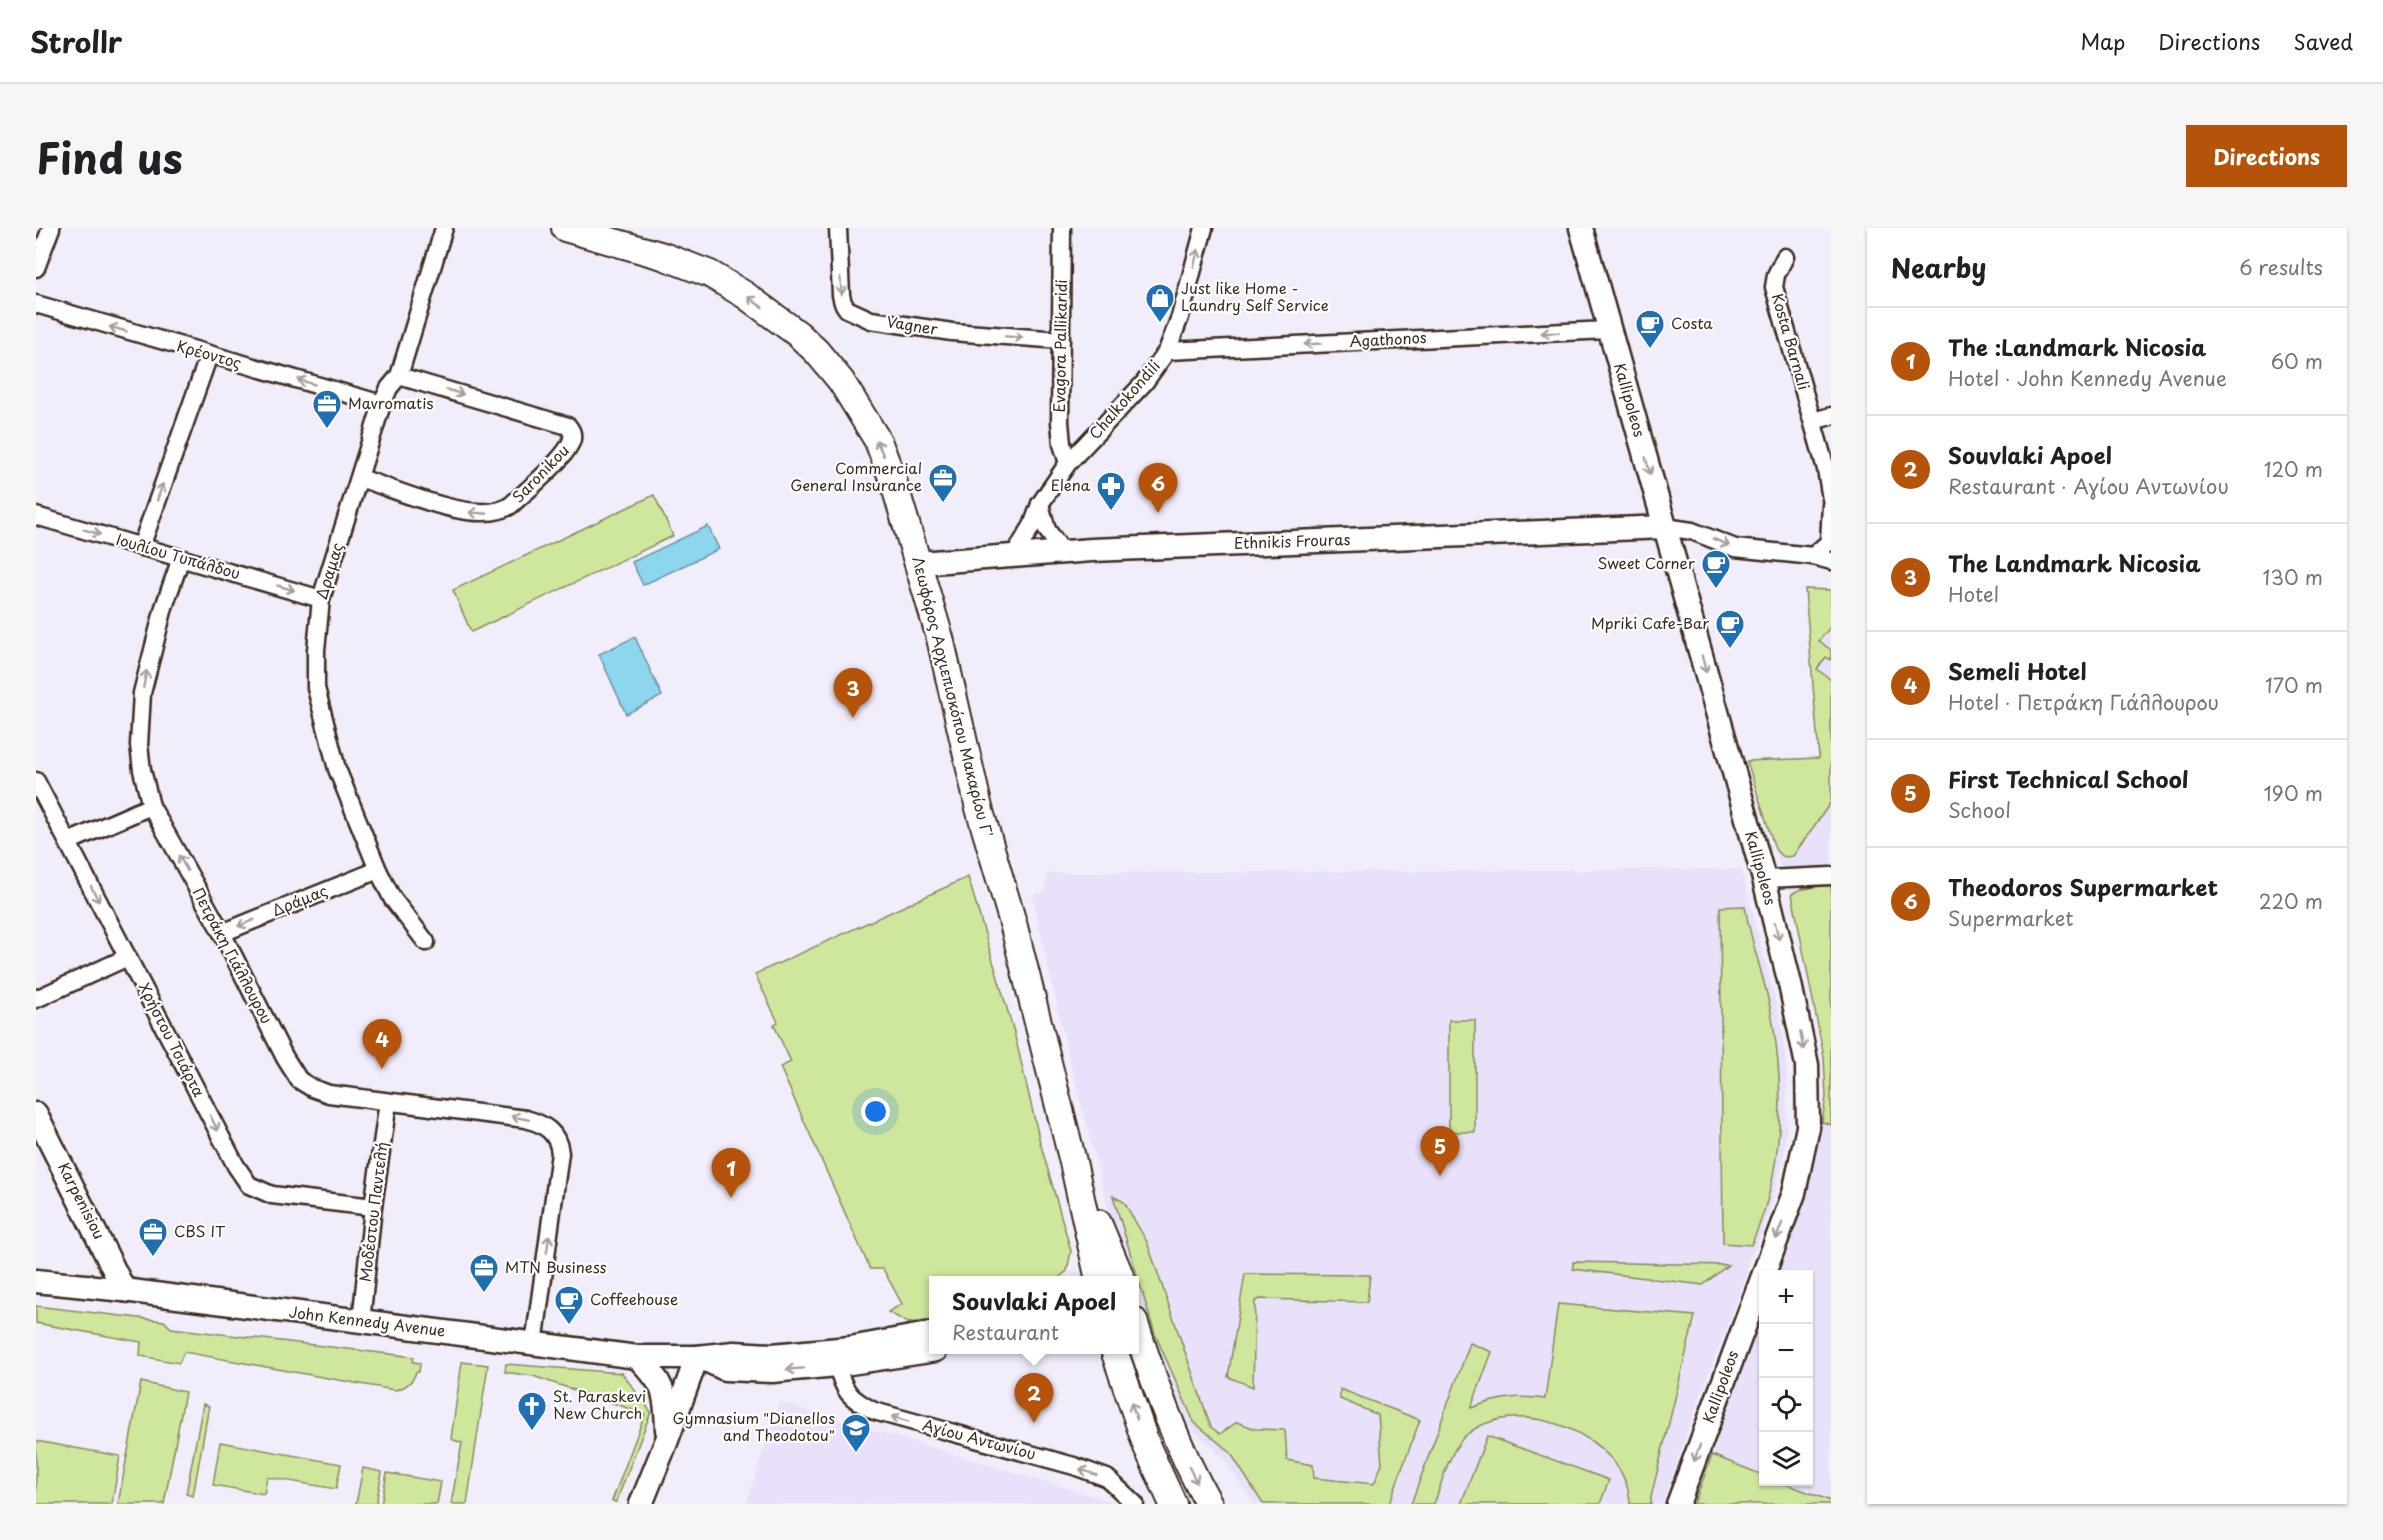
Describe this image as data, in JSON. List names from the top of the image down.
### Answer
{
  "streets": {
    "main road": [
      "Kallipoleos",
      "Ethnikis Frouras",
      "Λεωφόρος Αρχιεπισκόπου Μακαρίου Γ'",
      "Karpenisiou",
      "John Kennedy Avenue"
    ],
    "street": [
      "Vagner",
      "Agathonos",
      "Kosta Barnali",
      "Evagora Pallikaridi",
      "Κρέοντος",
      "Chalkokondili",
      "Saronikou",
      "Ιουλίου Τυπάλδου",
      "Δραμας",
      "Δράμας",
      "Πετράκη Γιάλλουρου",
      "Χρήστου Τσιάρτα",
      "Μοδέστου Παντελή",
      "Αγίου Αντωνίου"
    ]
  },
  "crossings": [
    ["Vagner", "Evagora Pallikaridi"],
    ["Agathonos", "Chalkokondili"],
    ["Agathonos", "Kallipoleos"],
    ["Evagora Pallikaridi", "Chalkokondili"],
    ["Κρέοντος", "Δραμας"],
    ["Chalkokondili", "Ethnikis Frouras"],
    ["Kallipoleos", "Ethnikis Frouras"],
    ["Saronikou", "Δραμας"],
    ["Ethnikis Frouras", "Λεωφόρος Αρχιεπισκόπου Μακαρίου Γ'"],
    ["Ιουλίου Τυπάλδου", "Δραμας"],
    ["Ιουλίου Τυπάλδου", "Πετράκη Γιάλλουρου"],
    ["Δραμας", "Δράμας"],
    ["Δράμας", "Πετράκη Γιάλλουρου"],
    ["Πετράκη Γιάλλουρου", "Μοδέστου Παντελή"],
    ["Πετράκη Γιάλλουρου", "John Kennedy Avenue"],
    ["Χρήστου Τσιάρτα", "Μοδέστου Παντελή"],
    ["Karpenisiou", "John Kennedy Avenue"],
    ["Μοδέστου Παντελή", "John Kennedy Avenue"],
    ["John Kennedy Avenue", "Αγίου Αντωνίου"]
  ],
  "one_way": [
    "Vagner",
    "Agathonos",
    "Κρέοντος",
    "Kallipoleos",
    "Ιουλίου Τυπάλδου",
    "Λεωφόρος Αρχιεπισκόπου Μακαρίου Γ'",
    "Δράμας",
    "Πετράκη Γιάλλουρου",
    "Χρήστου Τσιάρτα",
    "Αγίου Αντωνίου"
  ],
  "places": {
    "shop": ["Just like Home - Laundry Self Service"],
    "cafe": [
      "Costa",
      "Sweet Corner",
      "Mpriki Cafe-Bar",
      "Coffeehouse"
    ],
    "office": [
      "Mavromatis",
      "Commercial General Insurance",
      "CBS IT",
      "MTN Business"
    ],
    "pharmacy": ["Elena"],
    "church": ["St. Paraskevi New Church"],
    "school or university": ["Gymnasium \"Dianellos and Theodotou\""]
  },
  "page": {
    "header": "Strollr",
    "nav": ["Map", "Directions", "Saved"],
    "title": "Find us",
    "buttons": "Directions",
    "heading": ["Nearby", "6 results"],
    "list": [
      {
        "mark": "1",
        "name": "The :Landmark Nicosia",
        "note": "Hotel · John Kennedy Avenue",
        "value": "60 m"
      },
      {
        "mark": "2",
        "name": "Souvlaki Apoel",
        "note": "Restaurant · Αγίου Αντωνίου",
        "value": "120 m"
      },
      {
        "mark": "3",
        "name": "The Landmark Nicosia",
        "note": "Hotel",
        "value": "130 m"
      },
      {
        "mark": "4",
        "name": "Semeli Hotel",
        "note": "Hotel · Πετράκη Γιάλλουρου",
        "value": "170 m"
      },
      {
        "mark": "5",
        "name": "First Technical School",
        "note": "School",
        "value": "190 m"
      },
      {
        "mark": "6",
        "name": "Theodoros Supermarket",
        "note": "Supermarket",
        "value": "220 m"
      }
    ],
    "pins": [
      "6",
      "3",
      "4",
      "5",
      "1",
      "2"
    ],
    "map_buttons": ["+", "−"],
    "popup": ["Souvlaki Apoel", "Restaurant"]
  }
}
